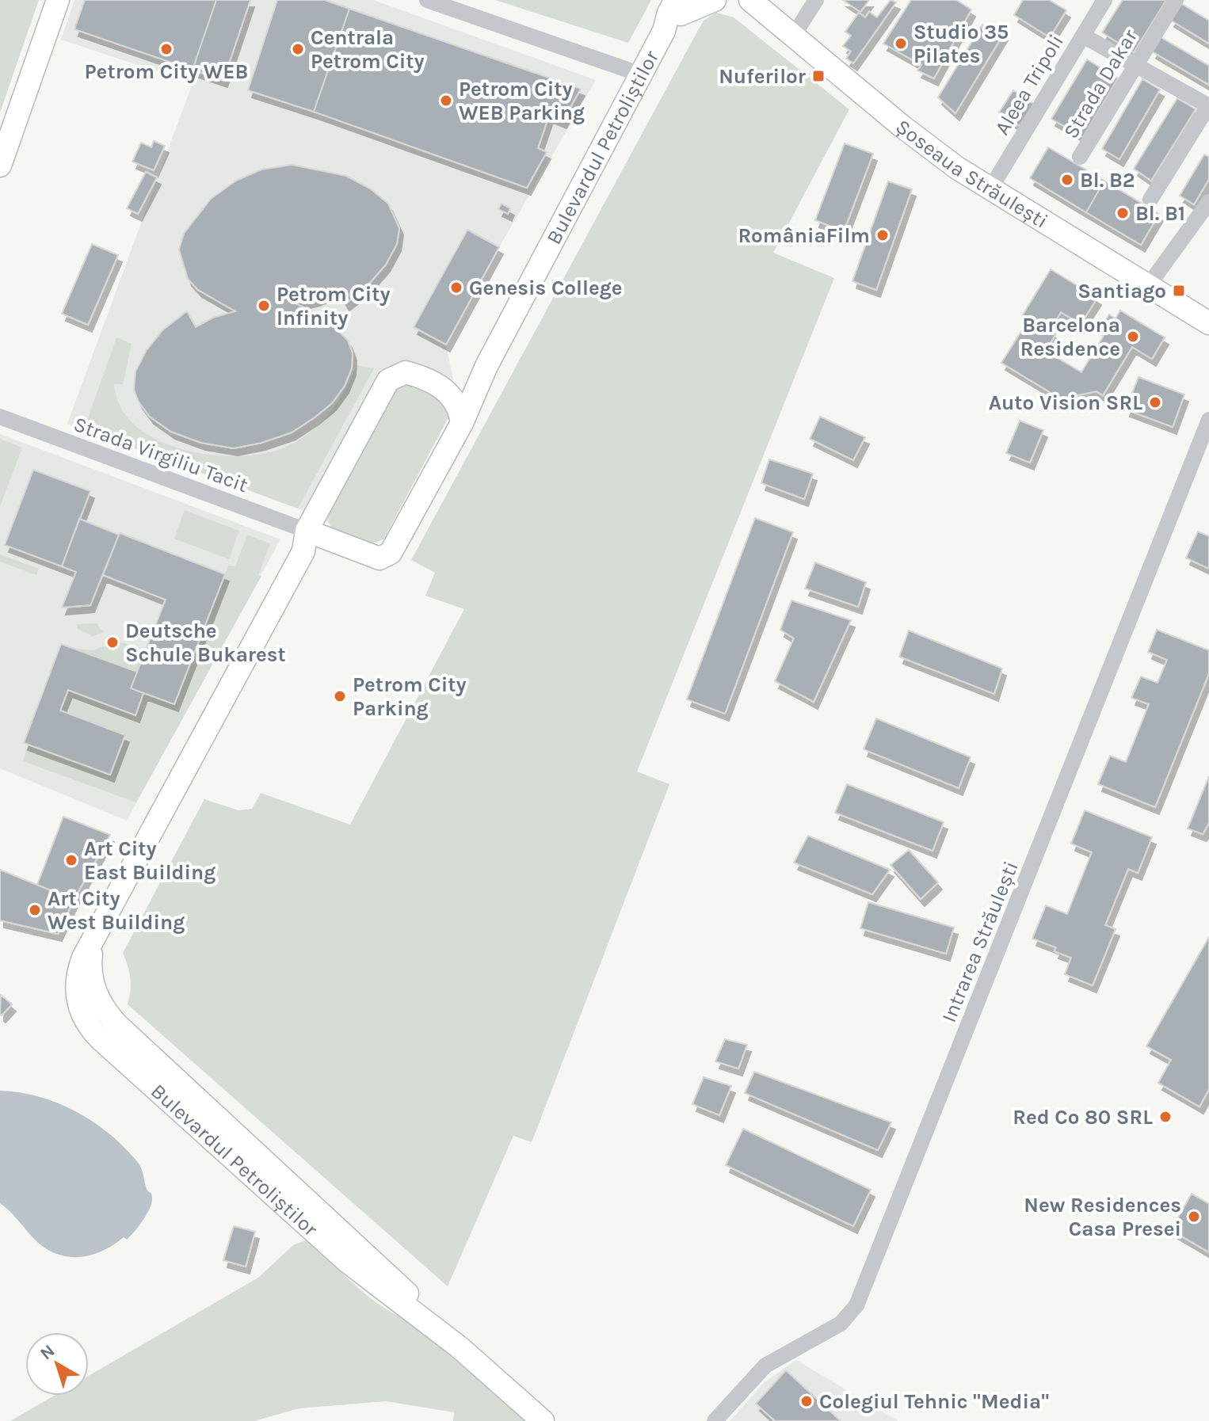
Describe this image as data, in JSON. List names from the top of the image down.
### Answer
{
  "streets": {
    "street": [
      "Strada Dakar",
      "Aleea Tripoli",
      "Bulevardul Petroliștilor",
      "Șoseaua Străulești",
      "Strada Virgiliu Tacit",
      "Intrarea Străulești"
    ]
  },
  "crossings": [
    ["Aleea Tripoli", "Șoseaua Străulești"],
    ["Bulevardul Petroliștilor", "Strada Virgiliu Tacit"]
  ],
  "places": {
    "other": [
      "Studio 35 Pilates",
      "Petrom City WEB",
      "Centrala Petrom City",
      "Petrom City WEB Parking",
      "Bl. B2",
      "Bl. B1",
      "RomâniaFilm",
      "Genesis College",
      "Petrom City Infinity",
      "Barcelona Residence",
      "Auto Vision SRL",
      "Deutsche Schule Bukarest",
      "Petrom City Parking",
      "Art City East Building",
      "Art City West Building",
      "Red Co 80 SRL",
      "New Residences Casa Presei",
      "Colegiul Tehnic \"Media\""
    ],
    "transit": ["Nuferilor", "Santiago"]
  },
  "north": "top left"
}
